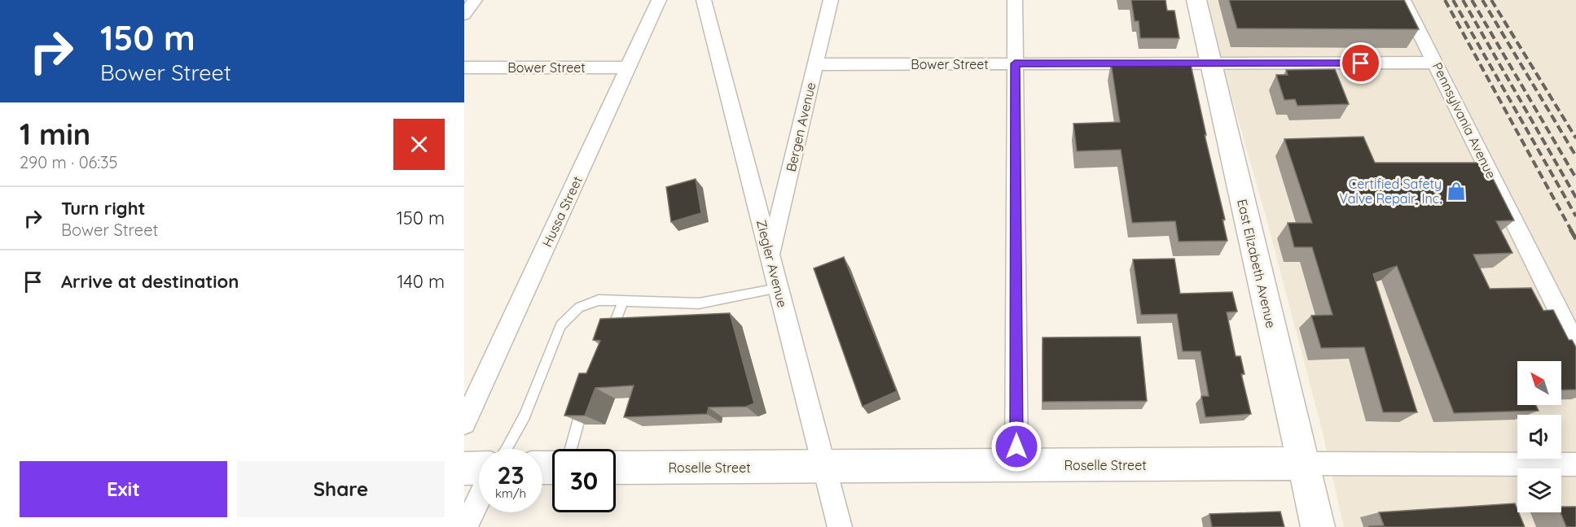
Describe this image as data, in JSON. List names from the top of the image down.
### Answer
{
  "streets": {
    "street": [
      "Bower Street",
      "Pennsylvania Avenue",
      "Bergen Avenue",
      "Hussa Street",
      "Ziegler Avenue",
      "East Elizabeth Avenue",
      "Roselle Street"
    ]
  },
  "crossings": [
    ["Bower Street", "Pennsylvania Avenue"],
    ["Bower Street", "Bergen Avenue"],
    ["Bower Street", "Hussa Street"],
    ["Bower Street", "East Elizabeth Avenue"],
    ["Bergen Avenue", "Ziegler Avenue"],
    ["Ziegler Avenue", "Roselle Street"],
    ["East Elizabeth Avenue", "Roselle Street"]
  ],
  "places": {
    "shop": ["Certified Safety Valve Repair, Inc."]
  },
  "north": "top left",
  "page": {
    "turn": ["150 m", "Bower Street"],
    "heading": ["1 min", "290 m · 06:35"],
    "list": [
      {
        "name": "Turn right",
        "note": "Bower Street",
        "value": "150 m"
      },
      {
        "name": "Arrive at destination",
        "value": "140 m"
      }
    ],
    "speed": "23 km/h",
    "limit": "30",
    "buttons": ["Exit", "Share"]
  }
}
